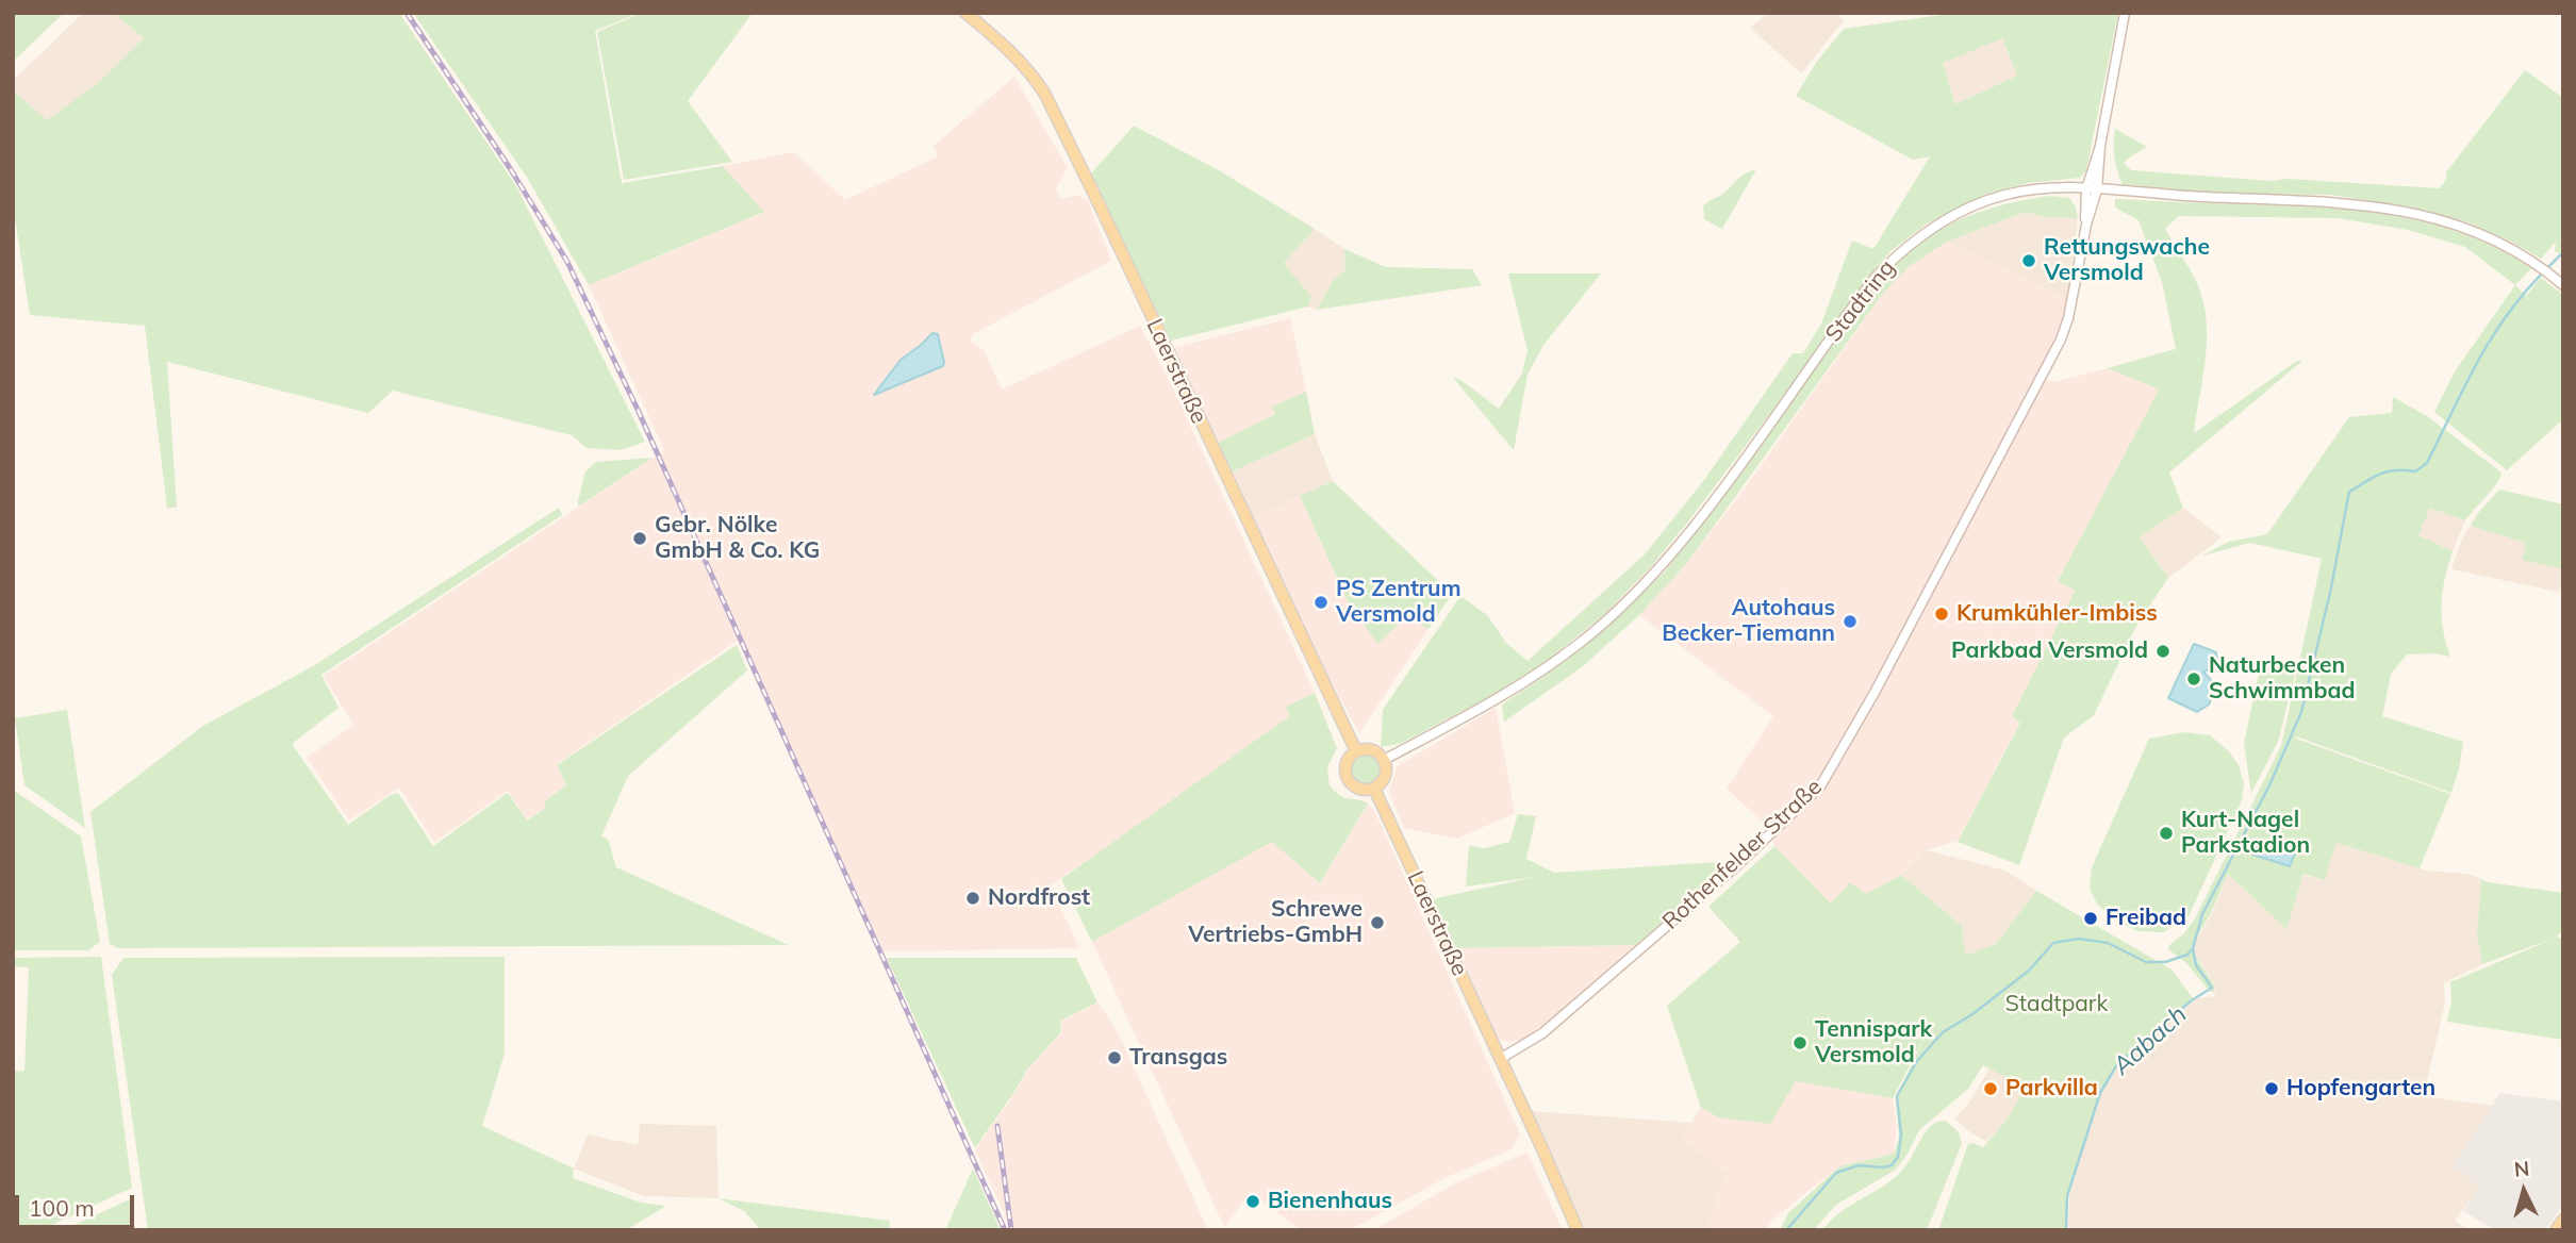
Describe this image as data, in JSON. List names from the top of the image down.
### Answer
{
  "streets": {
    "main road": ["Laerstraße"],
    "street": ["Stadtring", "Rothenfelder Straße"]
  },
  "crossings": [
    ["Stadtring", "Laerstraße"],
    ["Stadtring", "Rothenfelder Straße"],
    ["Laerstraße", "Rothenfelder Straße"]
  ],
  "water": ["Aabach"],
  "parks": ["Stadtpark"],
  "places": [
    "Rettungswache Versmold",
    "Gebr. Nölke GmbH & Co. KG",
    "PS Zentrum Versmold",
    "Krumkühler-Imbiss",
    "Autohaus Becker-Tiemann",
    "Parkbad Versmold",
    "Naturbecken Schwimmbad",
    "Kurt-Nagel Parkstadion",
    "Nordfrost",
    "Freibad",
    "Schrewe Vertriebs-GmbH",
    "Tennispark Versmold",
    "Transgas",
    "Parkvilla",
    "Hopfengarten",
    "Bienenhaus"
  ],
  "scale_bar": "100 m",
  "north": "top"
}
